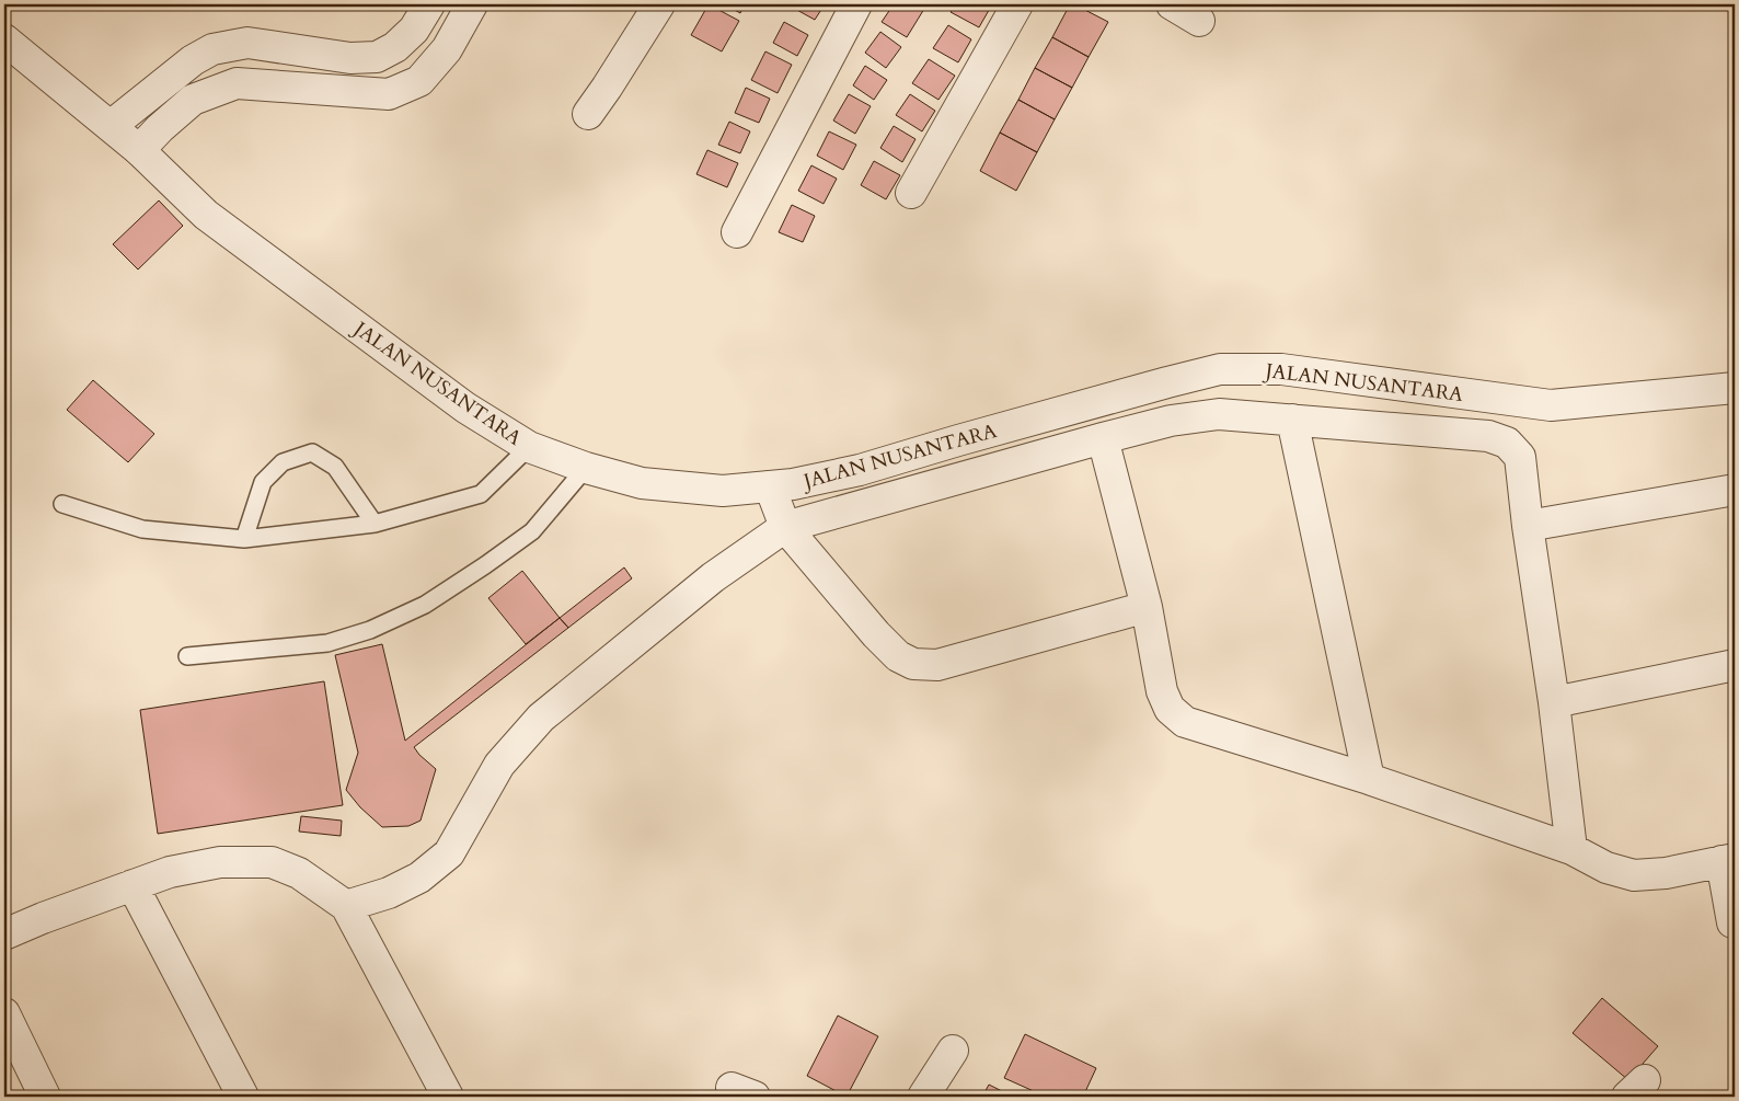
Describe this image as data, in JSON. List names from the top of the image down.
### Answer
{
  "streets": {
    "street": ["JALAN NUSANTARA"]
  }
}
